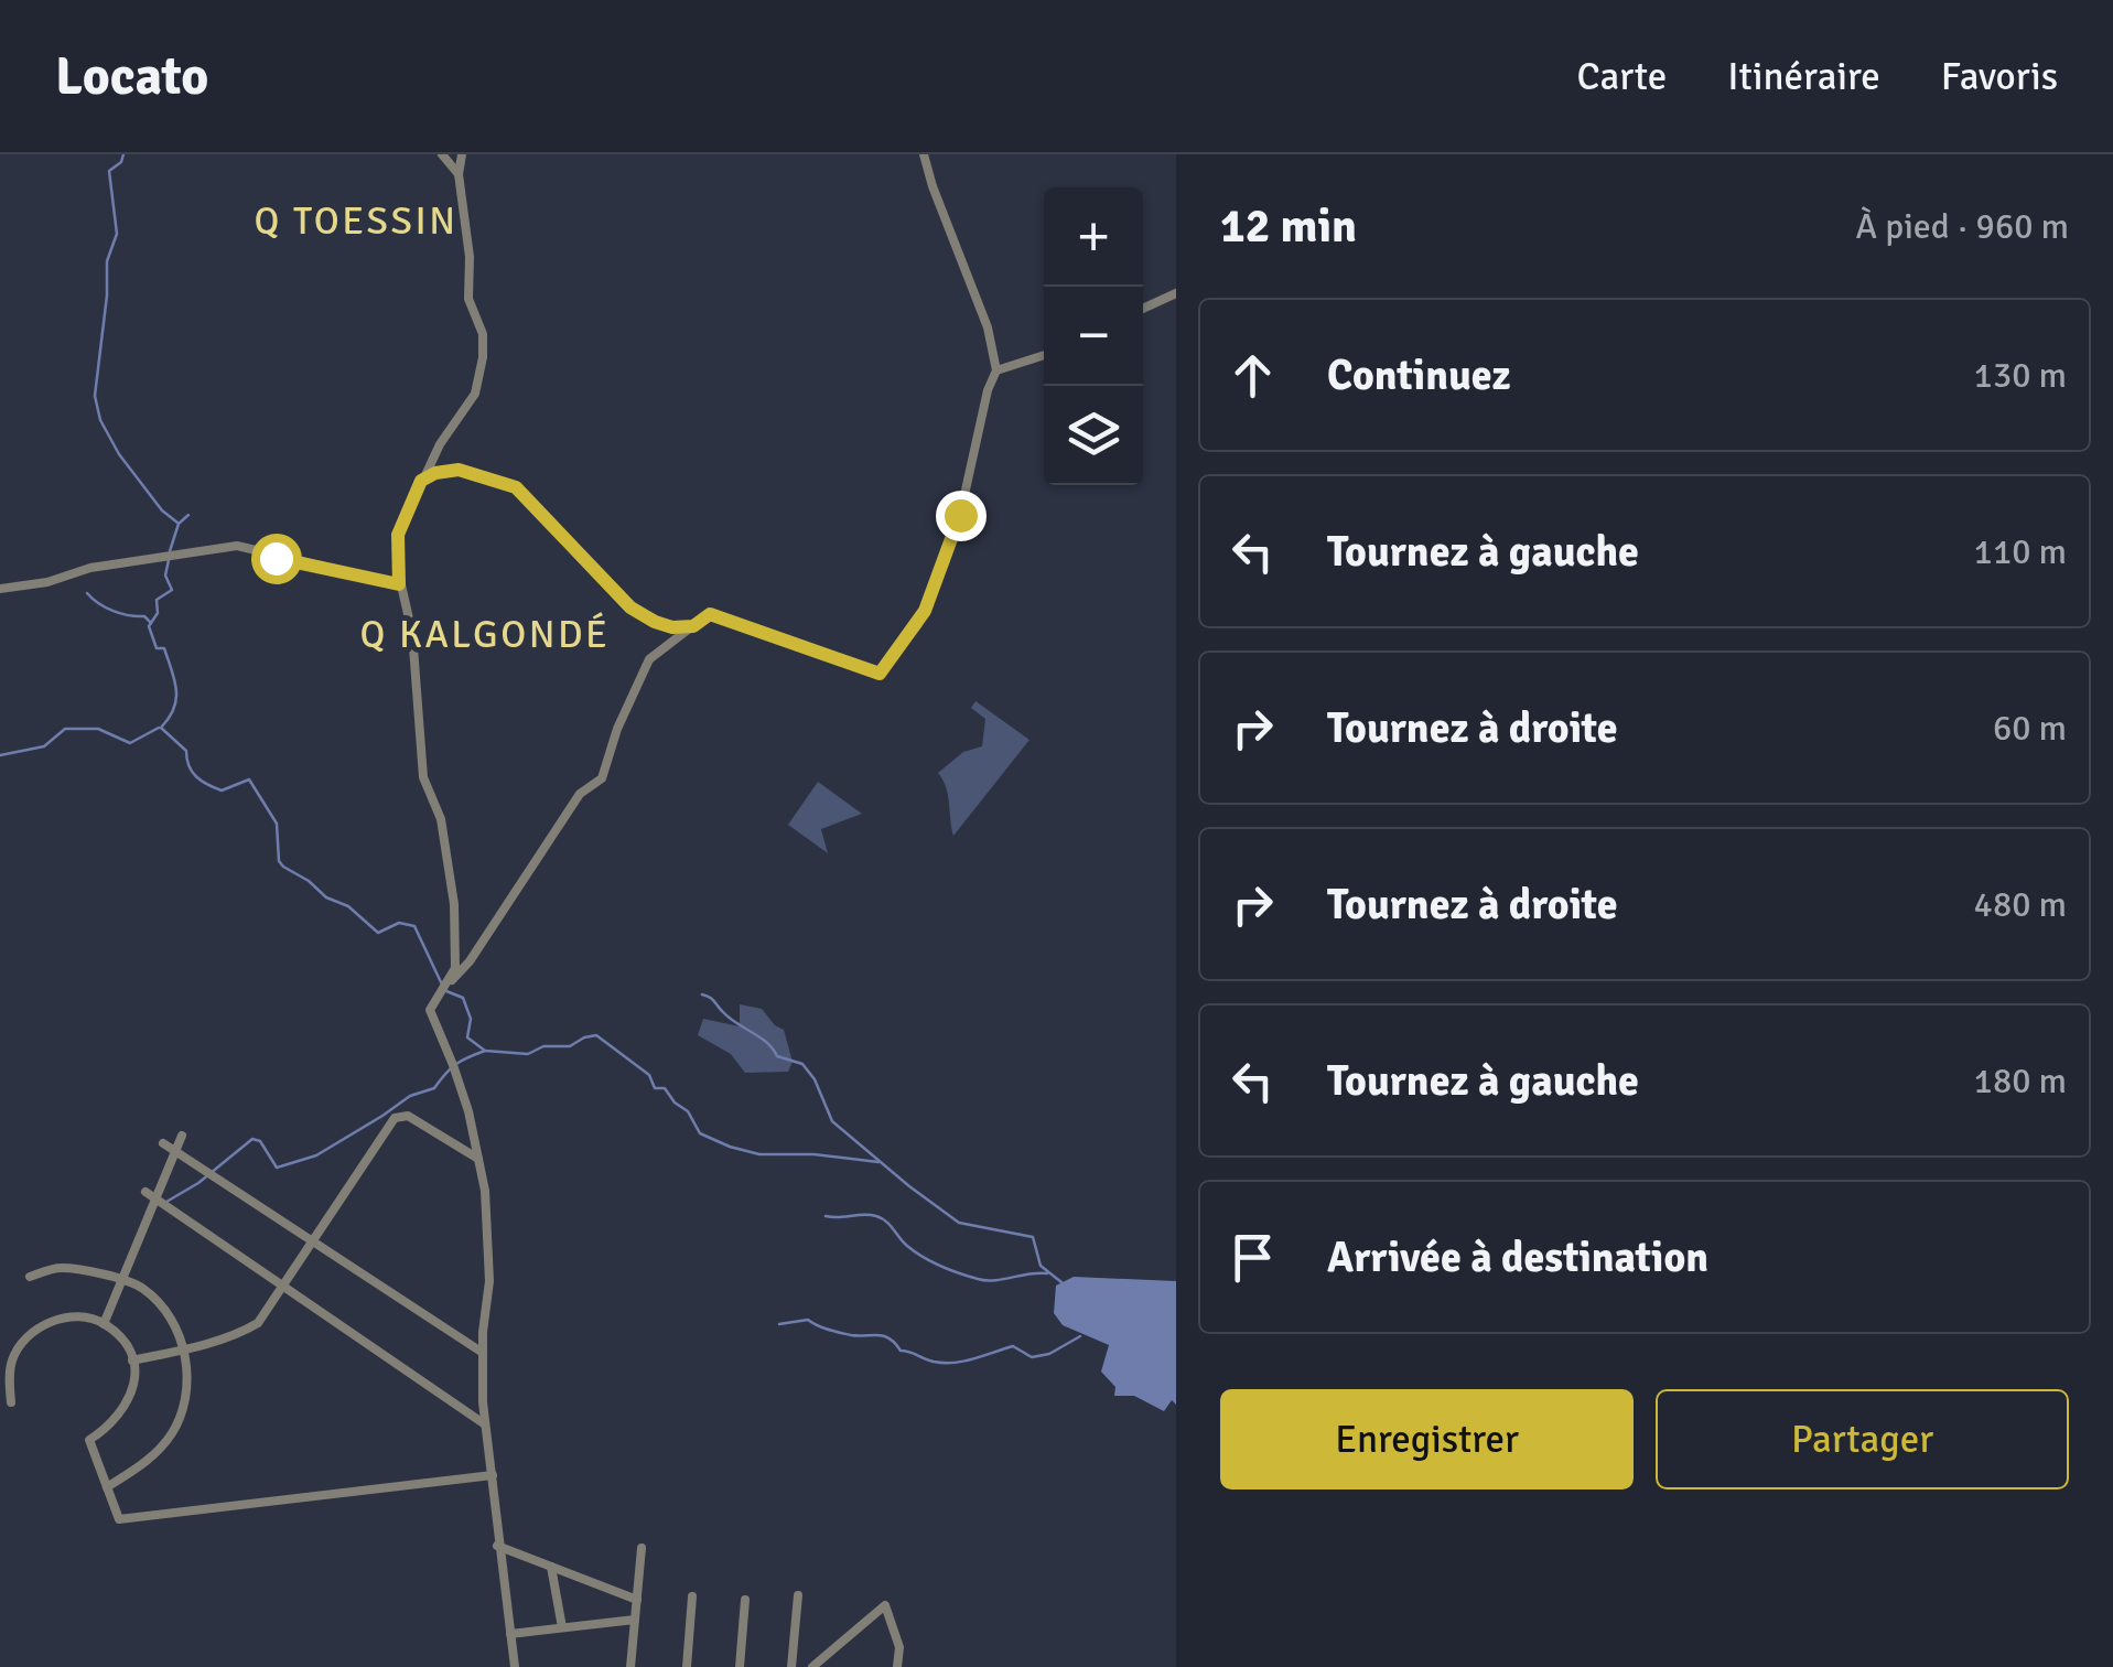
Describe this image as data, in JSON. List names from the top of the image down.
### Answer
{
  "districts": ["Q TOESSIN", "Q KALGONDÉ"],
  "page": {
    "header": "Locato",
    "nav": ["Carte", "Itinéraire", "Favoris"],
    "heading": ["12 min", "À pied · 960 m"],
    "map_buttons": ["+", "−"],
    "list": [
      ["Continuez", "130 m"],
      ["Tournez à gauche", "110 m"],
      ["Tournez à droite", "60 m"],
      ["Tournez à droite", "480 m"],
      ["Tournez à gauche", "180 m"],
      "Arrivée à destination"
    ],
    "buttons": ["Enregistrer", "Partager"]
  }
}
